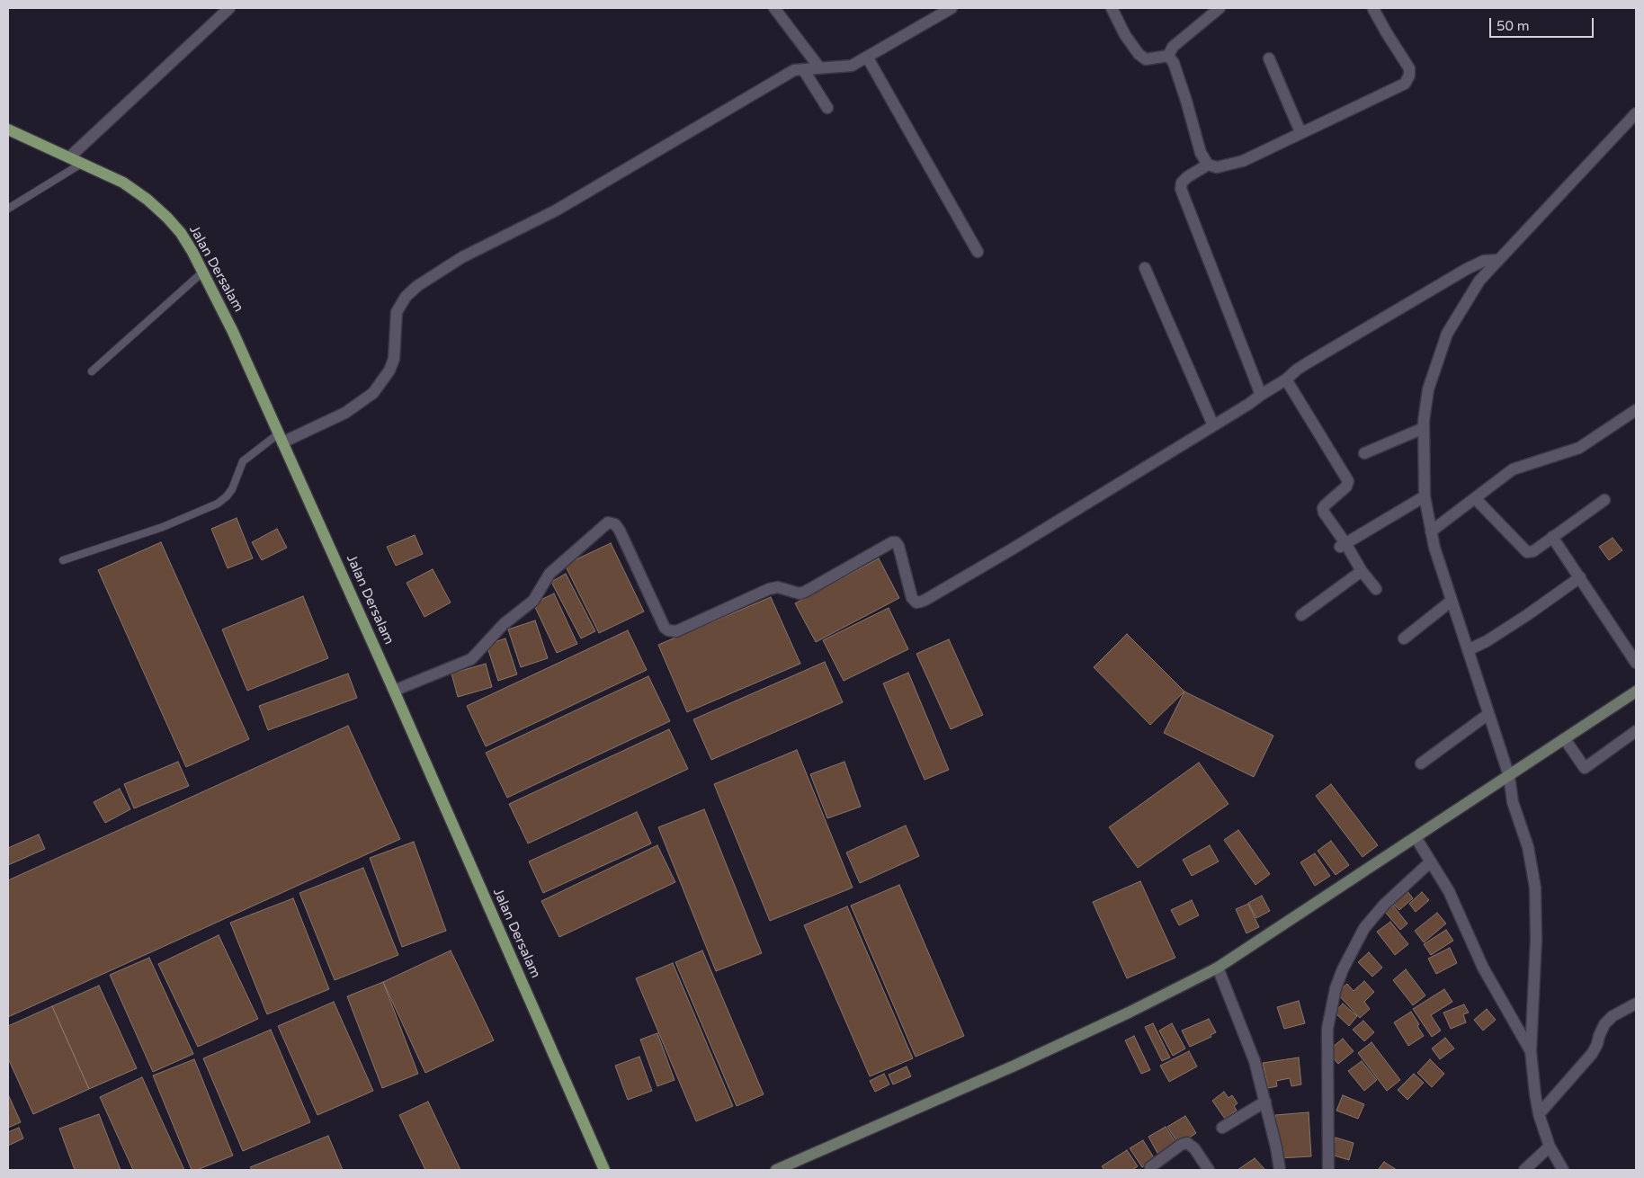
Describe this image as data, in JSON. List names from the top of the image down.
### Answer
{
  "streets": {
    "main road": ["Jalan Dersalam"]
  },
  "scale_bar": "50 m"
}
